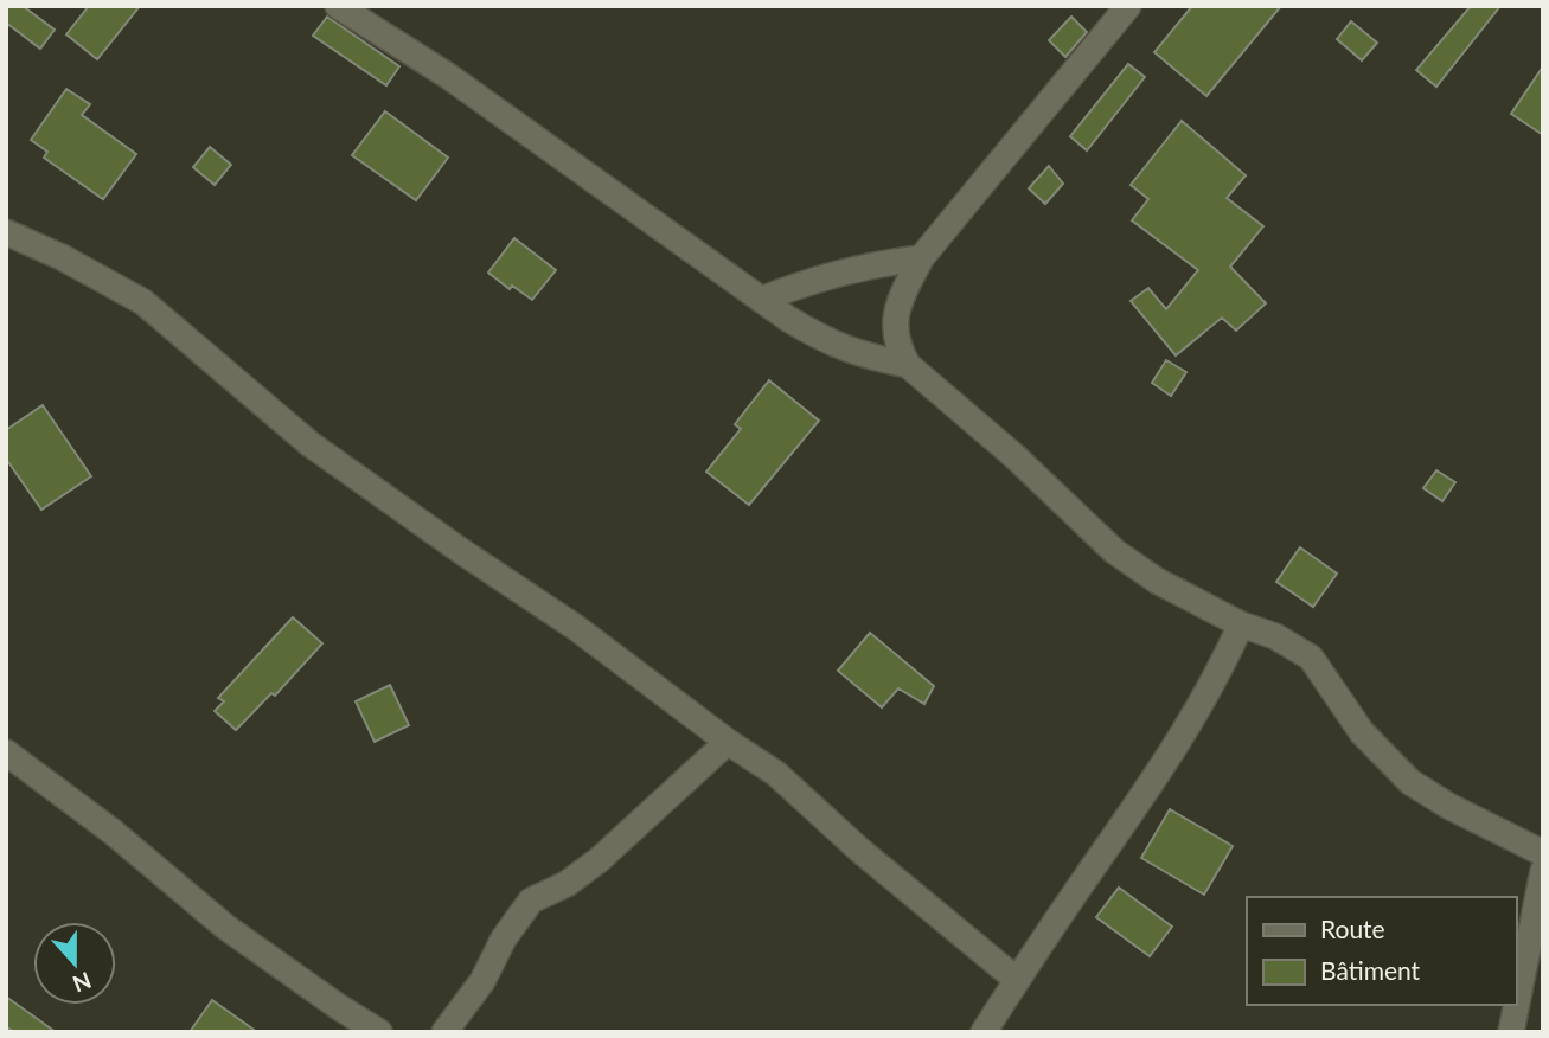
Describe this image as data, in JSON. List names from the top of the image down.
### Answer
{
  "legend": ["Route", "Bâtiment"],
  "north": "bottom"
}
